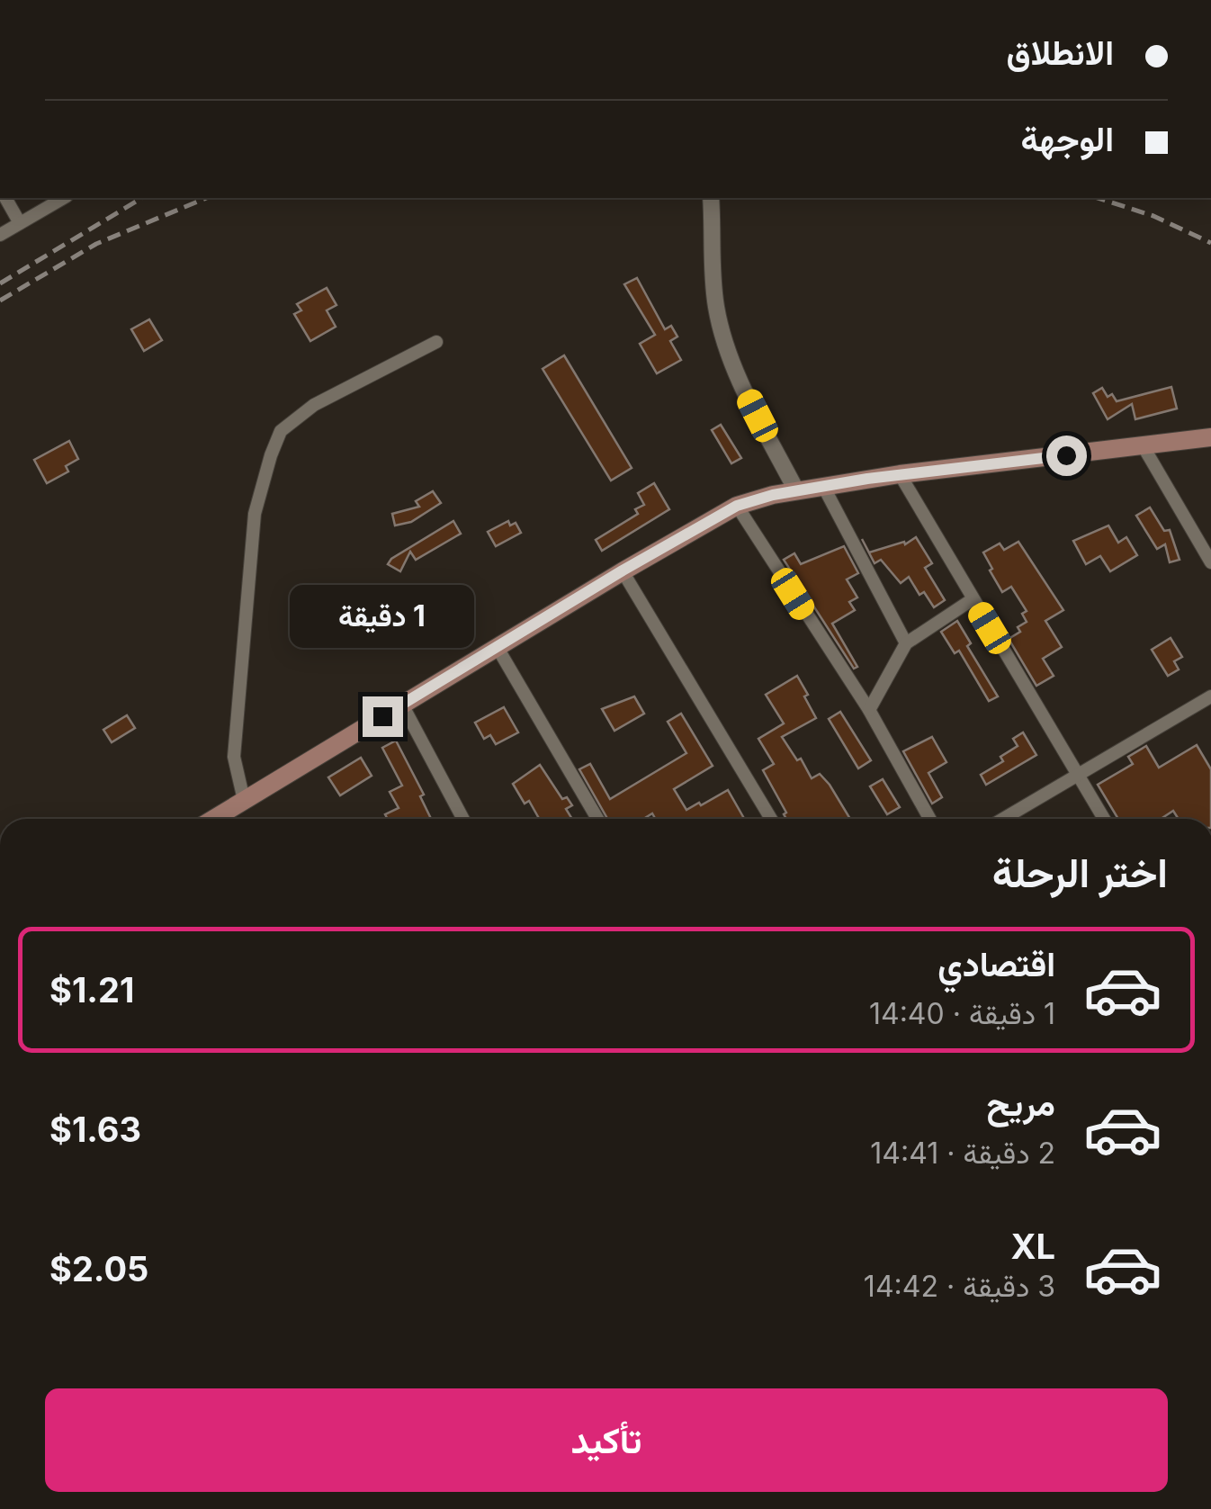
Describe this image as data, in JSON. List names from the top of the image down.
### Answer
{
  "page": {
    "banner": ["الانطلاق", "الوجهة"],
    "bubble": "1 دقيقة",
    "heading": "اختر الرحلة",
    "list": [
      {
        "name": "اقتصادي",
        "note": "1 دقيقة · 14:40",
        "value": "$1.21"
      },
      {
        "name": "مريح",
        "note": "2 دقيقة · 14:41",
        "value": "$1.63"
      },
      {
        "name": "XL",
        "note": "3 دقيقة · 14:42",
        "value": "$2.05"
      }
    ],
    "buttons": "تأكيد"
  }
}
